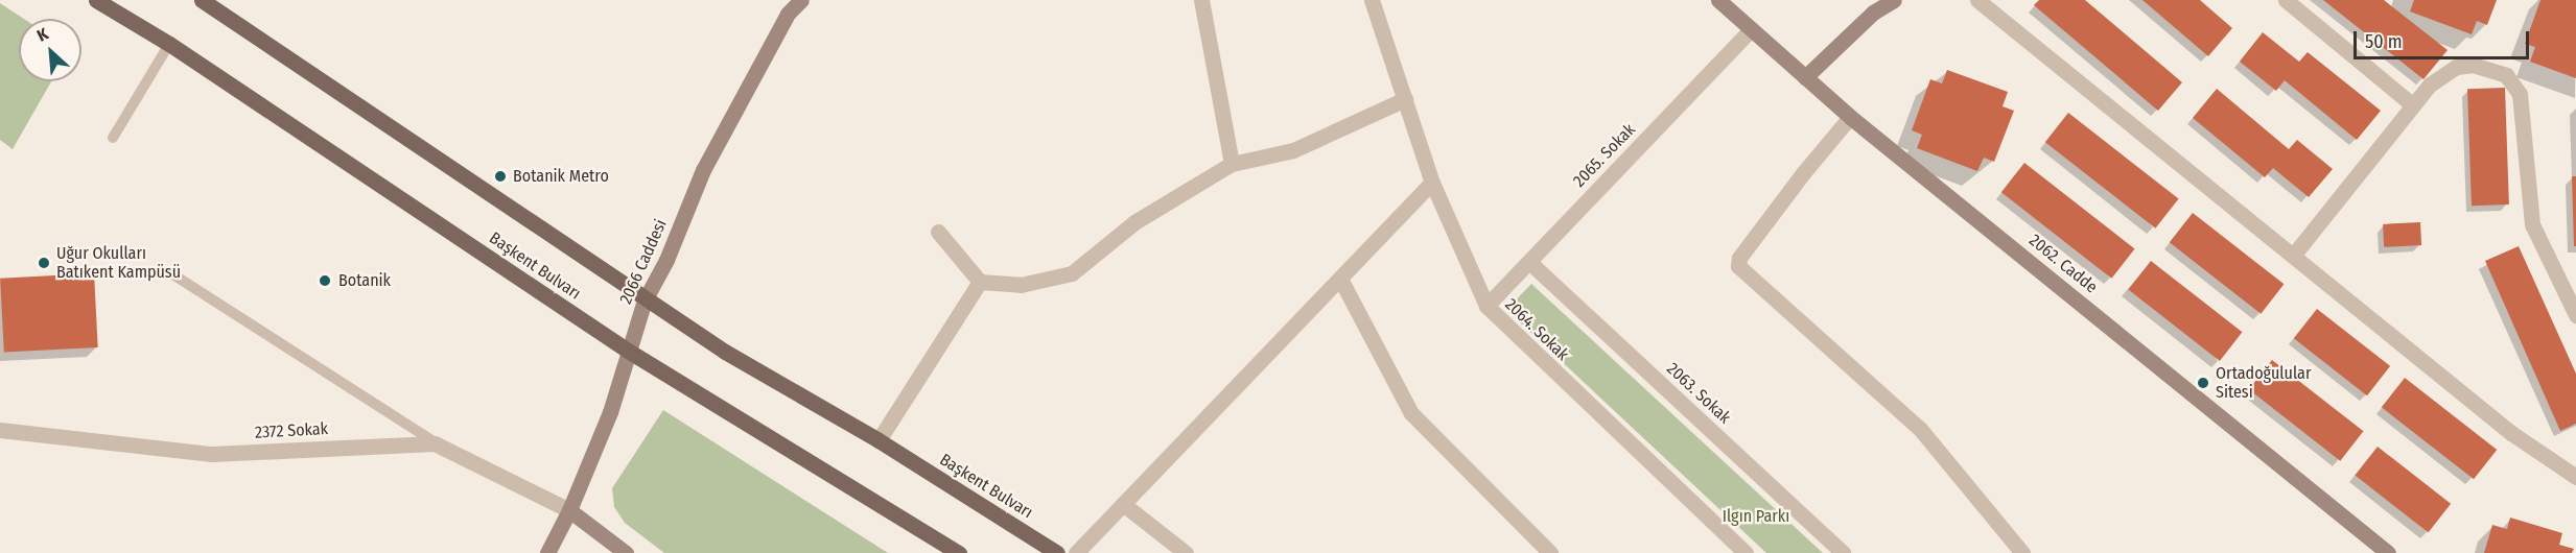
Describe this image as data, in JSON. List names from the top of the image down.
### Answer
{
  "streets": {
    "main road": ["Başkent Bulvarı"],
    "street": [
      "2065. Sokak",
      "2066 Caddesi",
      "2062. Cadde",
      "2064. Sokak",
      "2063. Sokak",
      "2372 Sokak"
    ]
  },
  "crossings": [
    ["2065. Sokak", "2062. Cadde"],
    ["2065. Sokak", "2064. Sokak"],
    ["2065. Sokak", "2063. Sokak"],
    ["2066 Caddesi", "Başkent Bulvarı"],
    ["2066 Caddesi", "2372 Sokak"]
  ],
  "parks": ["Ilgın Parkı"],
  "places": [
    "Botanik Metro",
    "Uğur Okulları Batıkent Kampüsü",
    "Botanik",
    "Ortadoğulular Sitesi"
  ],
  "scale_bar": "50 m",
  "north": "top left"
}
